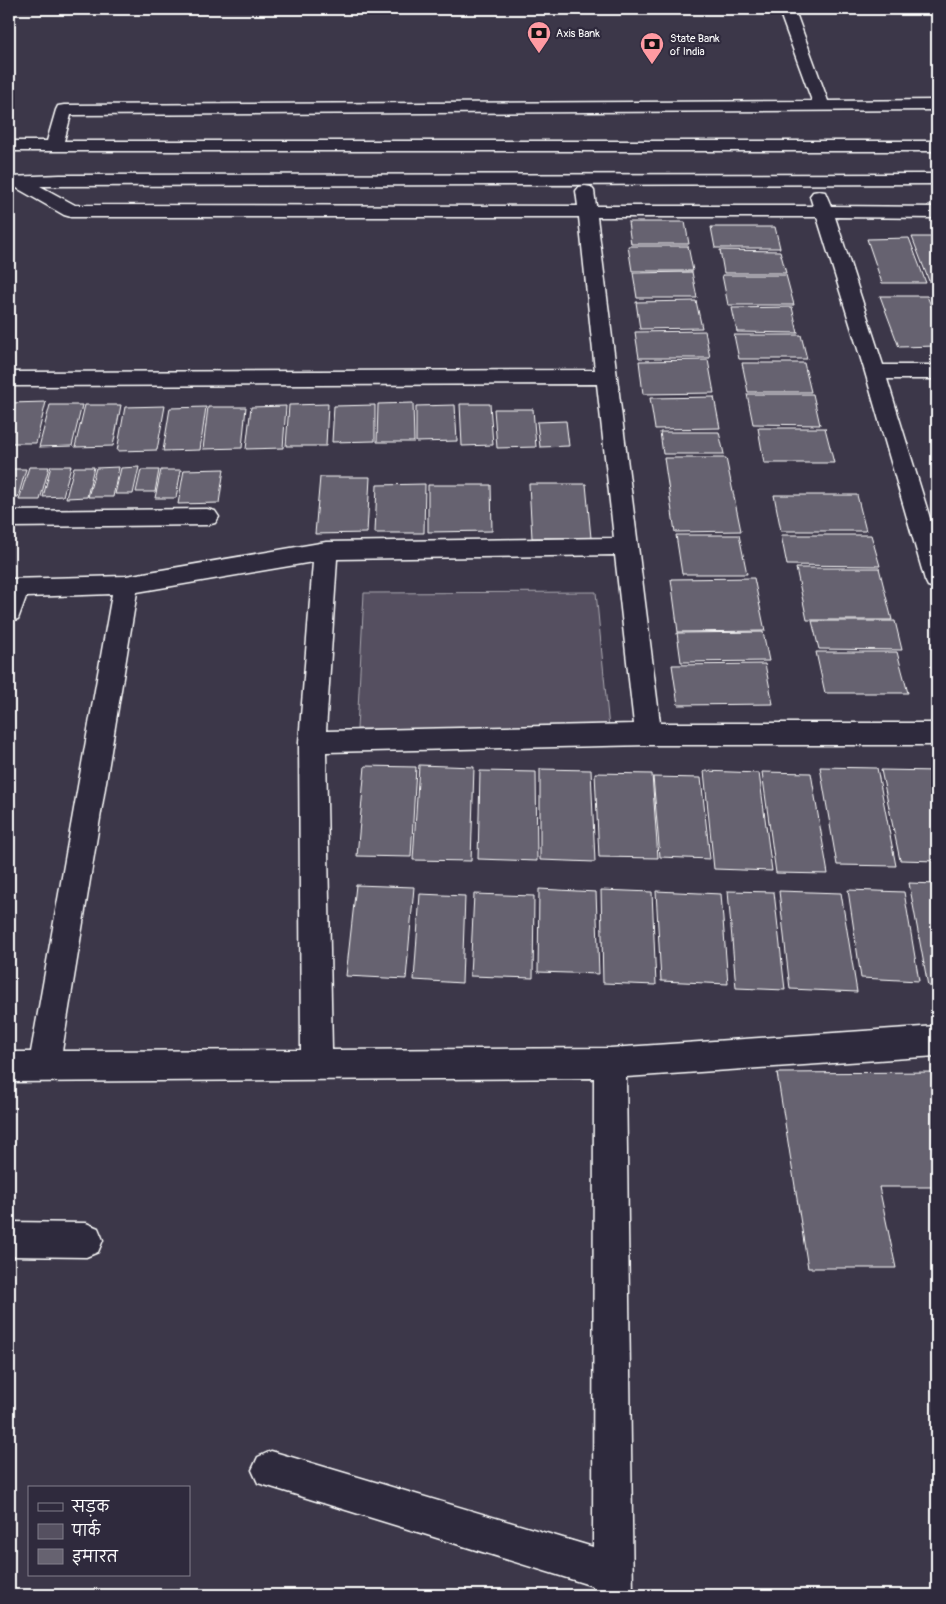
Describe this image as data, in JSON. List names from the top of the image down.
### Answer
{
  "places": {
    "bank": ["Axis Bank", "State Bank of India"]
  },
  "legend": ["सड़क", "पार्क", "इमारत"]
}
